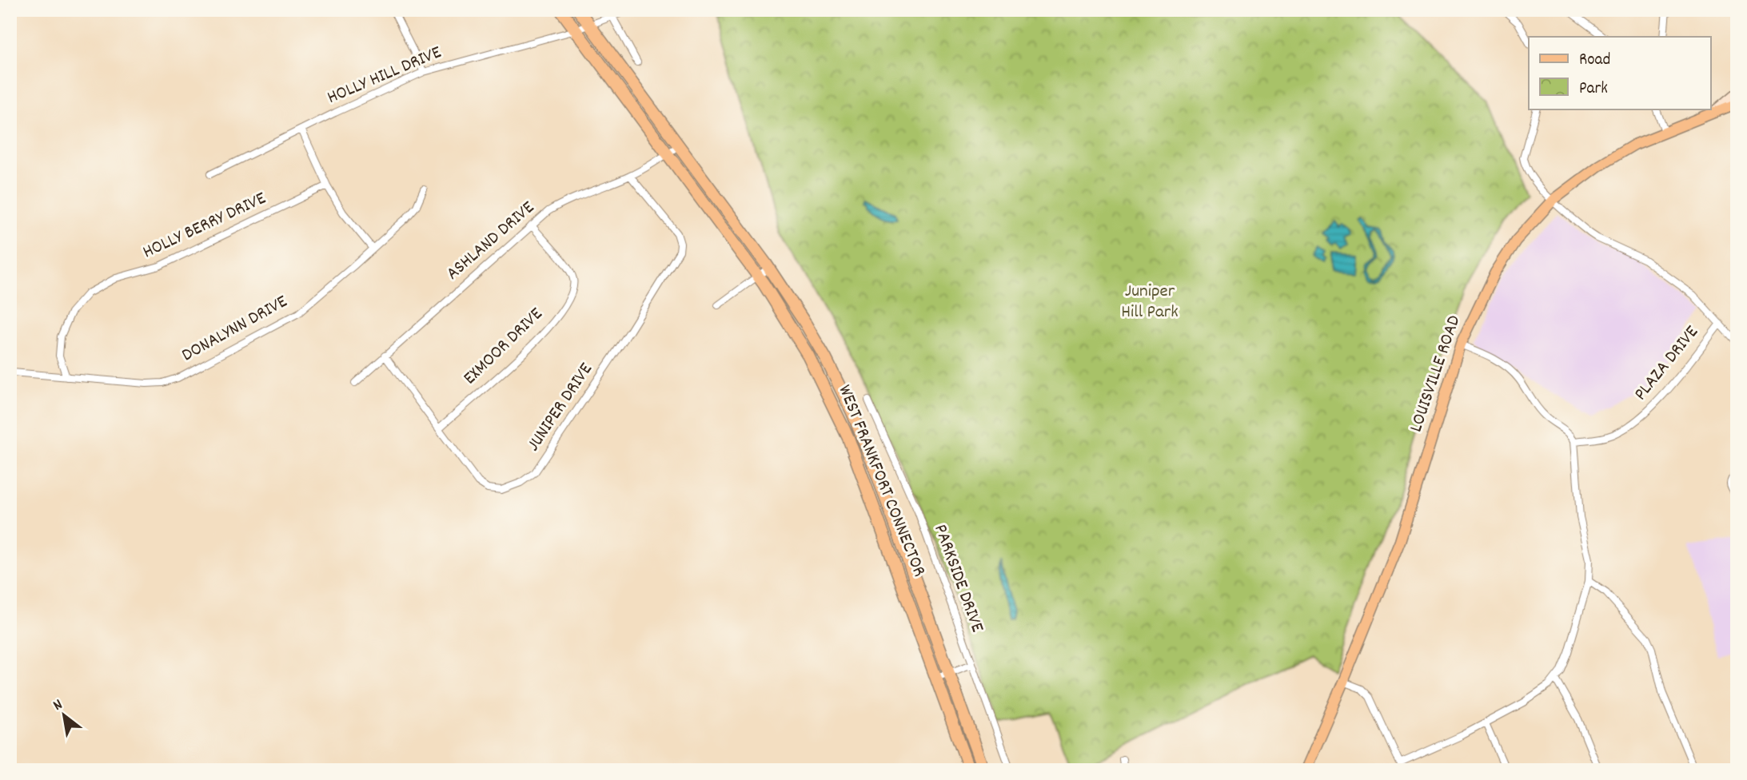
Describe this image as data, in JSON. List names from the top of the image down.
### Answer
{
  "streets": {
    "highway": ["WEST FRANKFORT CONNECTOR"],
    "main road": ["LOUISVILLE ROAD"],
    "street": [
      "HOLLY HILL DRIVE",
      "HOLLY BERRY DRIVE",
      "ASHLAND DRIVE",
      "DONALYNN DRIVE",
      "EXMOOR DRIVE",
      "PLAZA DRIVE",
      "JUNIPER DRIVE",
      "PARKSIDE DRIVE"
    ]
  },
  "crossings": [
    ["HOLLY HILL DRIVE", "WEST FRANKFORT CONNECTOR"],
    ["HOLLY BERRY DRIVE", "DONALYNN DRIVE"],
    ["ASHLAND DRIVE", "EXMOOR DRIVE"],
    ["ASHLAND DRIVE", "JUNIPER DRIVE"],
    ["ASHLAND DRIVE", "WEST FRANKFORT CONNECTOR"],
    ["EXMOOR DRIVE", "JUNIPER DRIVE"]
  ],
  "parks": ["Juniper Hill Park"],
  "legend": ["Road", "Park"],
  "north": "top left"
}
